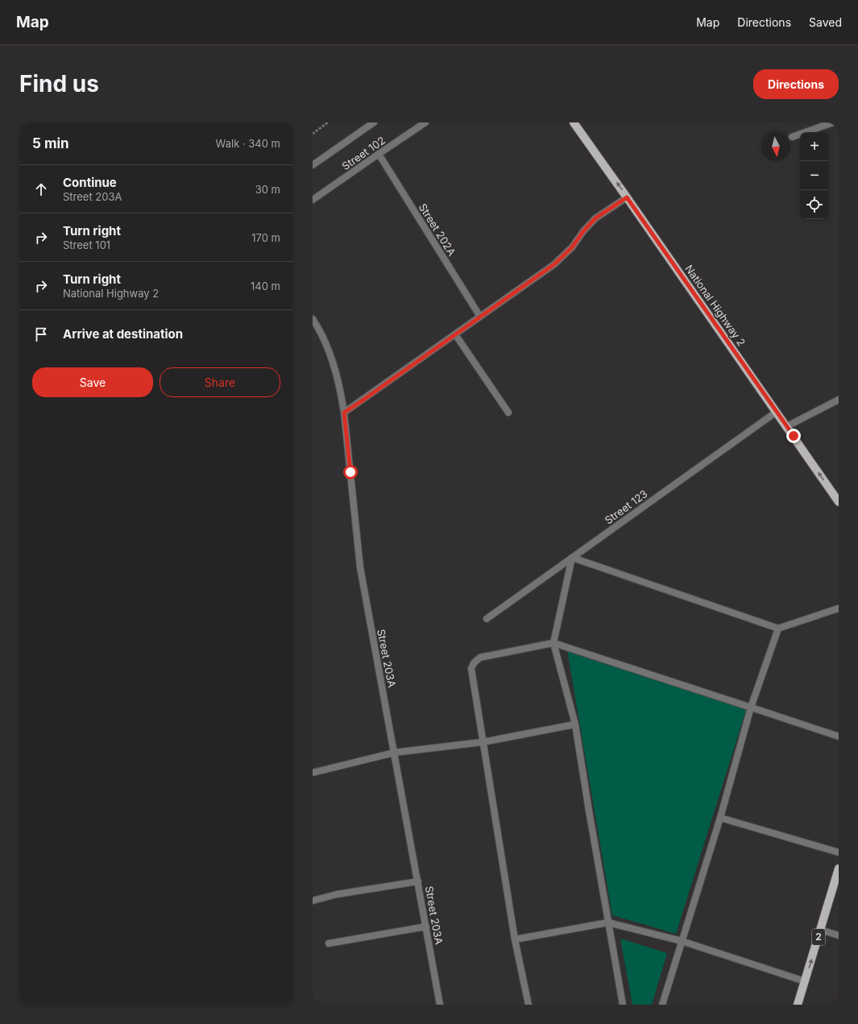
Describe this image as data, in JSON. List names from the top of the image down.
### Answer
{
  "streets": {
    "main road": ["National Highway 2", "2"],
    "street": [
      "Street 102",
      "Street 202A",
      "Street 123",
      "Street 203A"
    ]
  },
  "crossings": [
    ["Street 102", "Street 202A"],
    ["National Highway 2", "Street 123"]
  ],
  "one_way": ["National Highway 2"],
  "north": "bottom",
  "page": {
    "header": "Map",
    "nav": ["Map", "Directions", "Saved"],
    "buttons": [
      "Directions",
      ["Save", "Share"]
    ],
    "title": "Find us",
    "heading": ["5 min", "Walk · 340 m"],
    "map_buttons": ["+", "−"],
    "list": [
      ["Continue", "Street 203A", "30 m"],
      ["Turn right", "Street 101", "170 m"],
      ["Turn right", "National Highway 2", "140 m"],
      "Arrive at destination"
    ]
  }
}
